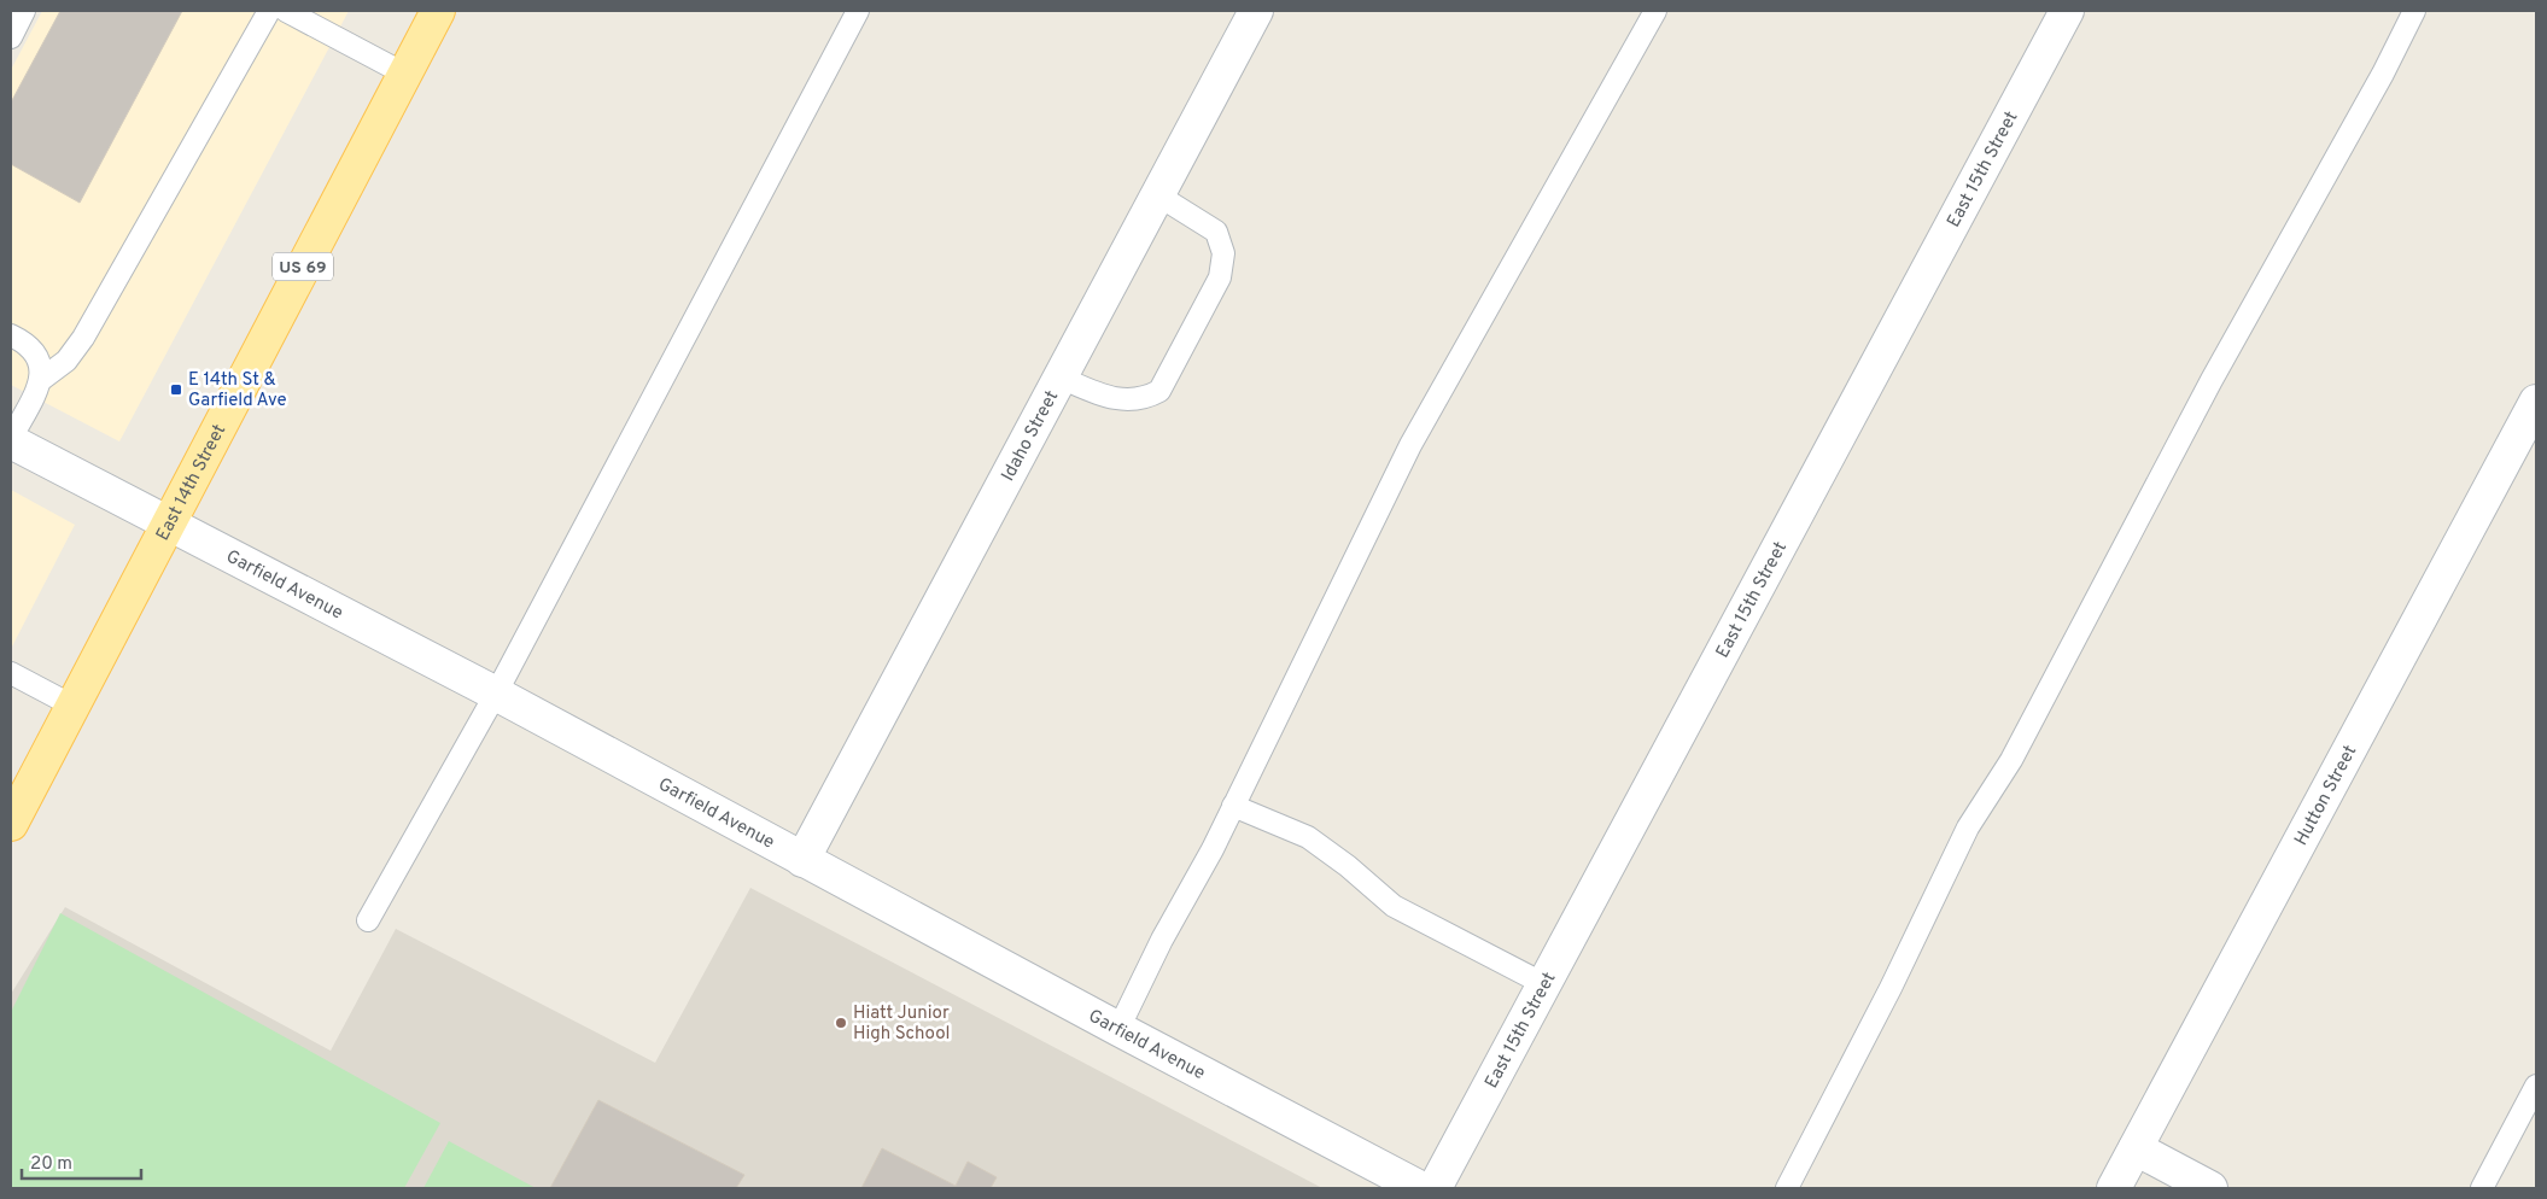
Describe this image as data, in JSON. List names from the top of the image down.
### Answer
{
  "streets": {
    "main road": ["US 69", "East 14th Street"],
    "street": [
      "East 15th Street",
      "Idaho Street",
      "Garfield Avenue",
      "Hutton Street"
    ]
  },
  "crossings": [
    ["Idaho Street", "Garfield Avenue"],
    ["East 14th Street", "Garfield Avenue"]
  ],
  "places": {
    "transit": ["E 14th St & Garfield Ave"],
    "other": ["Hiatt Junior High School"]
  },
  "scale_bar": "20 m"
}
